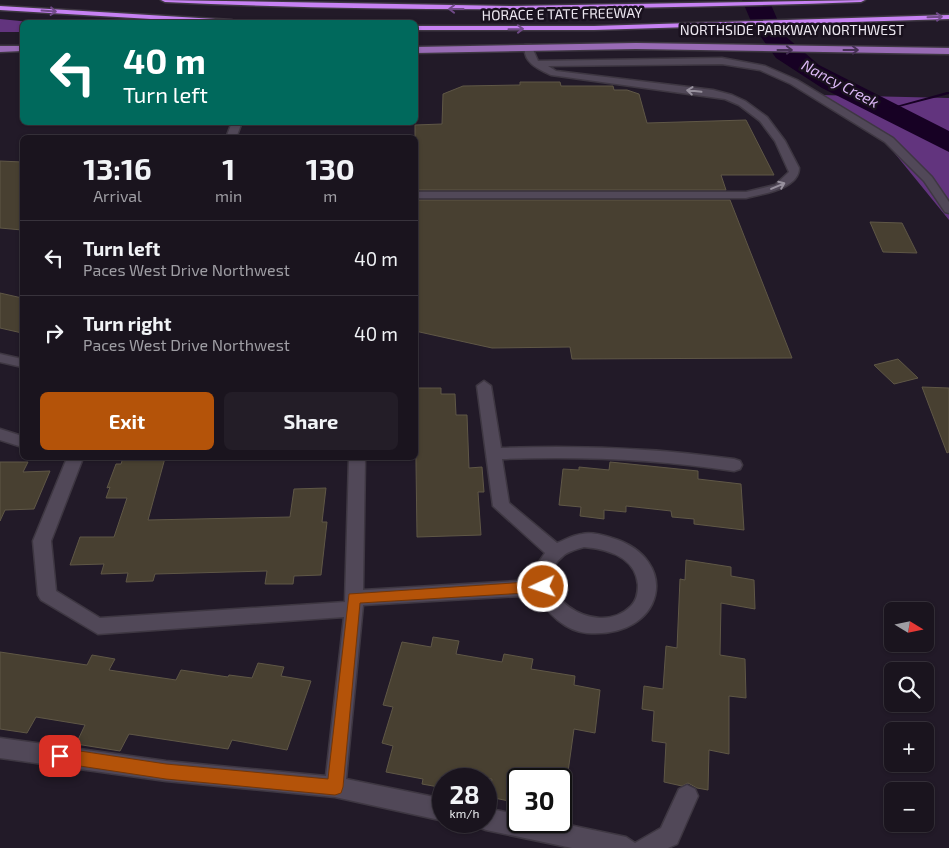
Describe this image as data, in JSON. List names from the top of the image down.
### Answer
{
  "streets": {
    "highway": ["HORACE E TATE FREEWAY"],
    "main road": ["NORTHSIDE PARKWAY NORTHWEST"]
  },
  "water": ["Nancy Creek"],
  "north": "right",
  "page": {
    "turn": ["40 m", "Turn left"],
    "eta": [
      "13:16",
      "Arrival",
      "1",
      "min",
      "130",
      "m"
    ],
    "list": [
      {
        "name": "Turn left",
        "note": "Paces West Drive Northwest",
        "value": "40 m"
      },
      {
        "name": "Turn right",
        "note": "Paces West Drive Northwest",
        "value": "40 m"
      }
    ],
    "buttons": ["Exit", "Share"],
    "map_buttons": ["+", "−"],
    "speed": "28 km/h",
    "limit": "30"
  }
}
